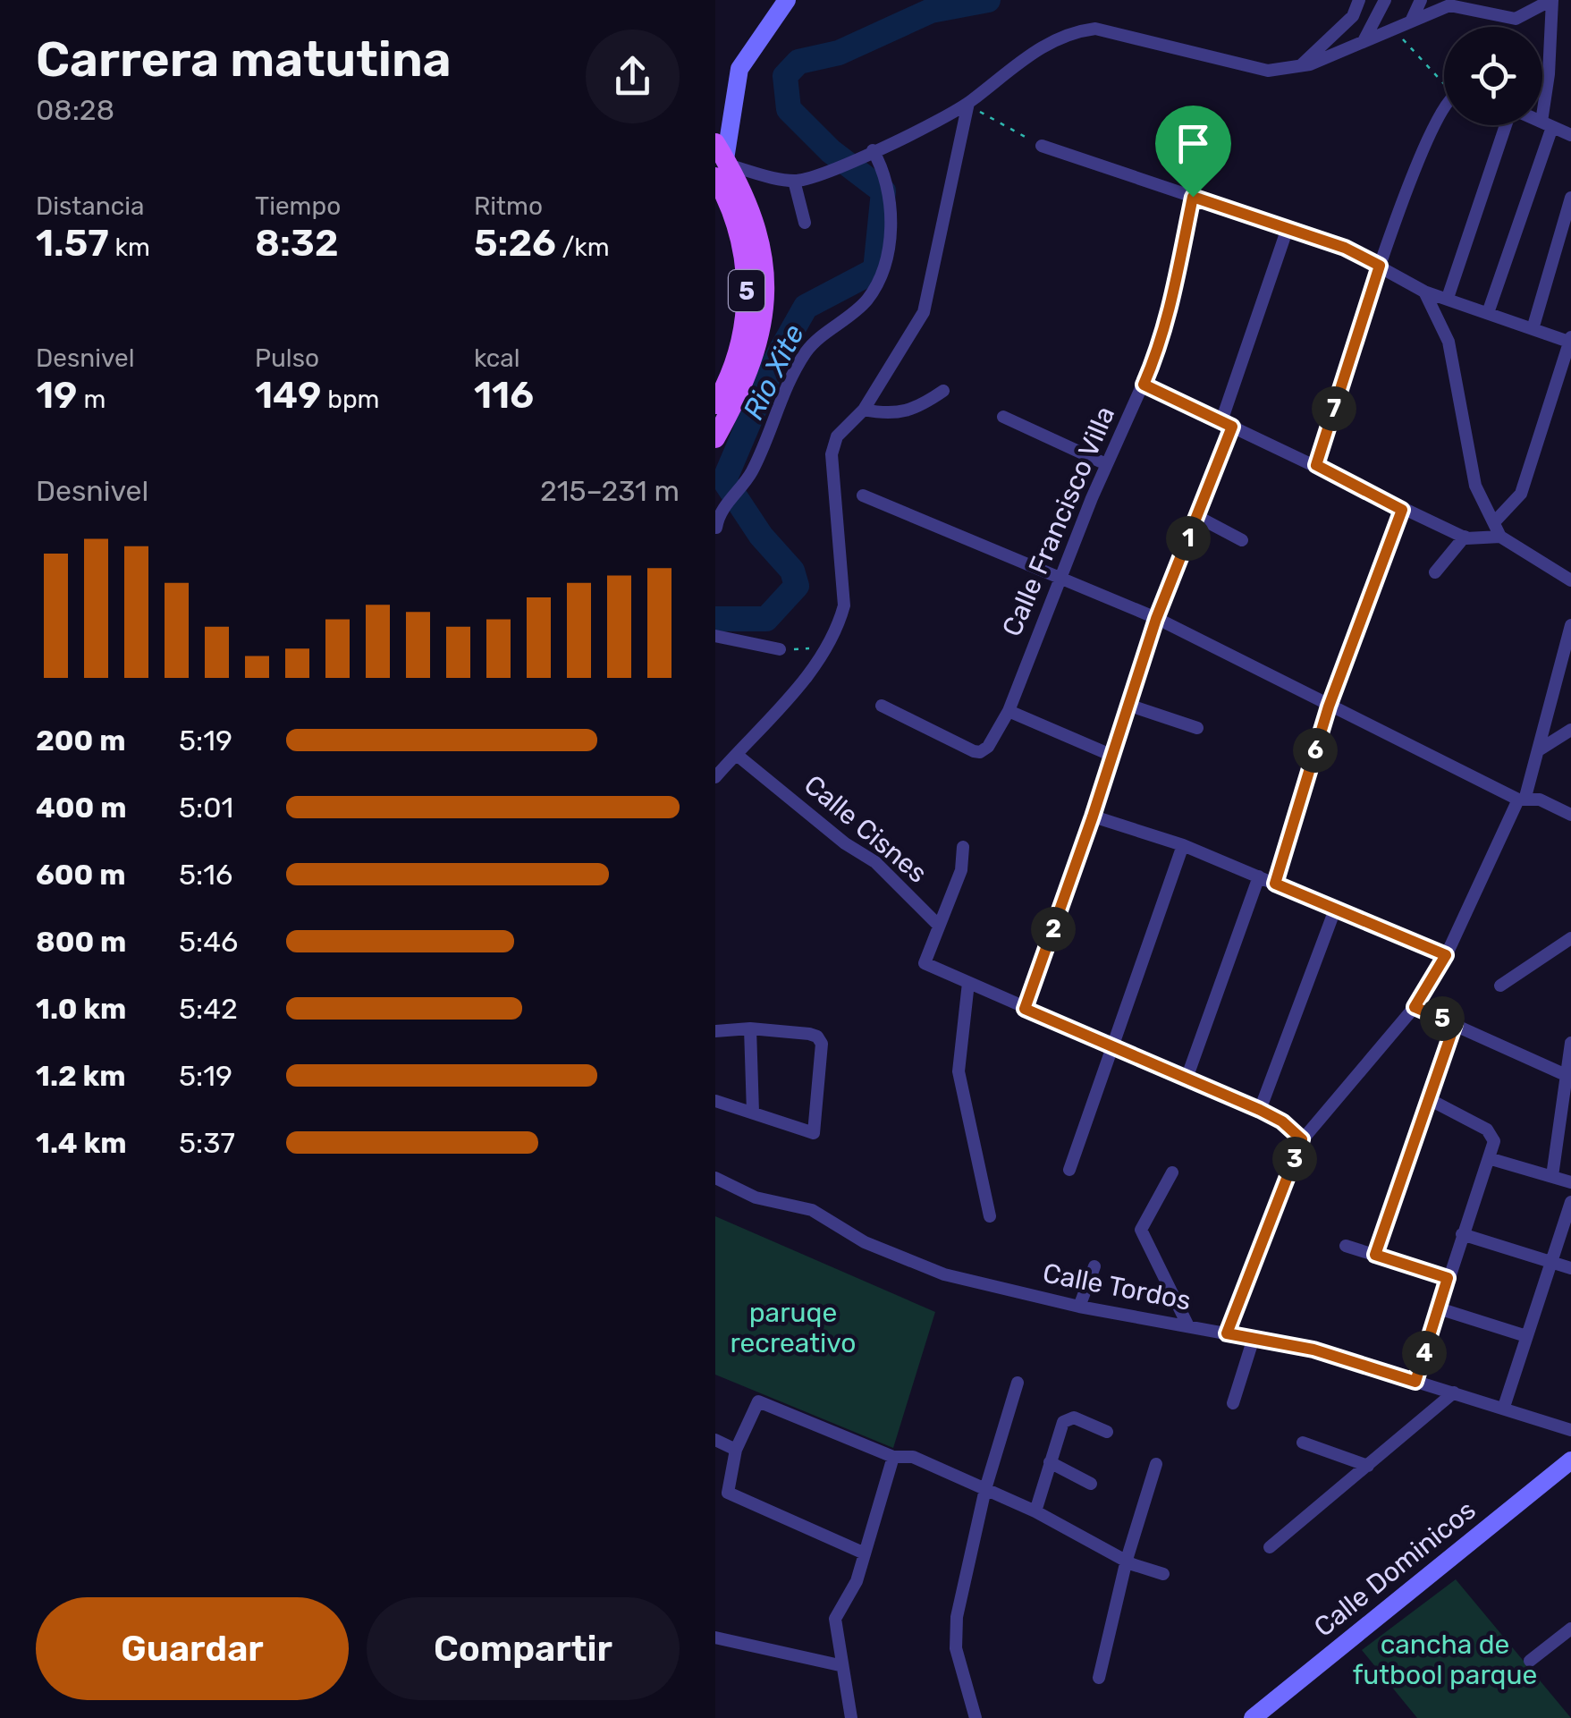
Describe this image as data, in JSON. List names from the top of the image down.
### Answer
{
  "streets": {
    "main road": ["5"],
    "street": [
      "Calle Francisco Villa",
      "Calle Cisnes",
      "Calle Tordos",
      "Calle Dominicos"
    ]
  },
  "water": ["Rio Xite"],
  "parks": ["paruqe recreativo", "cancha de futbool parque"],
  "page": {
    "heading": ["Carrera matutina", "08:28"],
    "stats": [
      ["Distancia", "1.57 km"],
      ["Tiempo", "8:32"],
      ["Ritmo", "5:26 /km"],
      ["Desnivel", "19 m"],
      ["Pulso", "149 bpm"],
      ["kcal", "116"]
    ],
    "pins": [
      "7",
      "1",
      "6",
      "2",
      "5",
      "3",
      "4"
    ],
    "chart": ["Desnivel", "215–231 m"],
    "list": [
      {
        "name": "200 m",
        "note": "5:19"
      },
      {
        "name": "400 m",
        "note": "5:01"
      },
      {
        "name": "600 m",
        "note": "5:16"
      },
      {
        "name": "800 m",
        "note": "5:46"
      },
      {
        "name": "1.0 km",
        "note": "5:42"
      },
      {
        "name": "1.2 km",
        "note": "5:19"
      },
      {
        "name": "1.4 km",
        "note": "5:37"
      }
    ],
    "buttons": ["Guardar", "Compartir"]
  }
}
